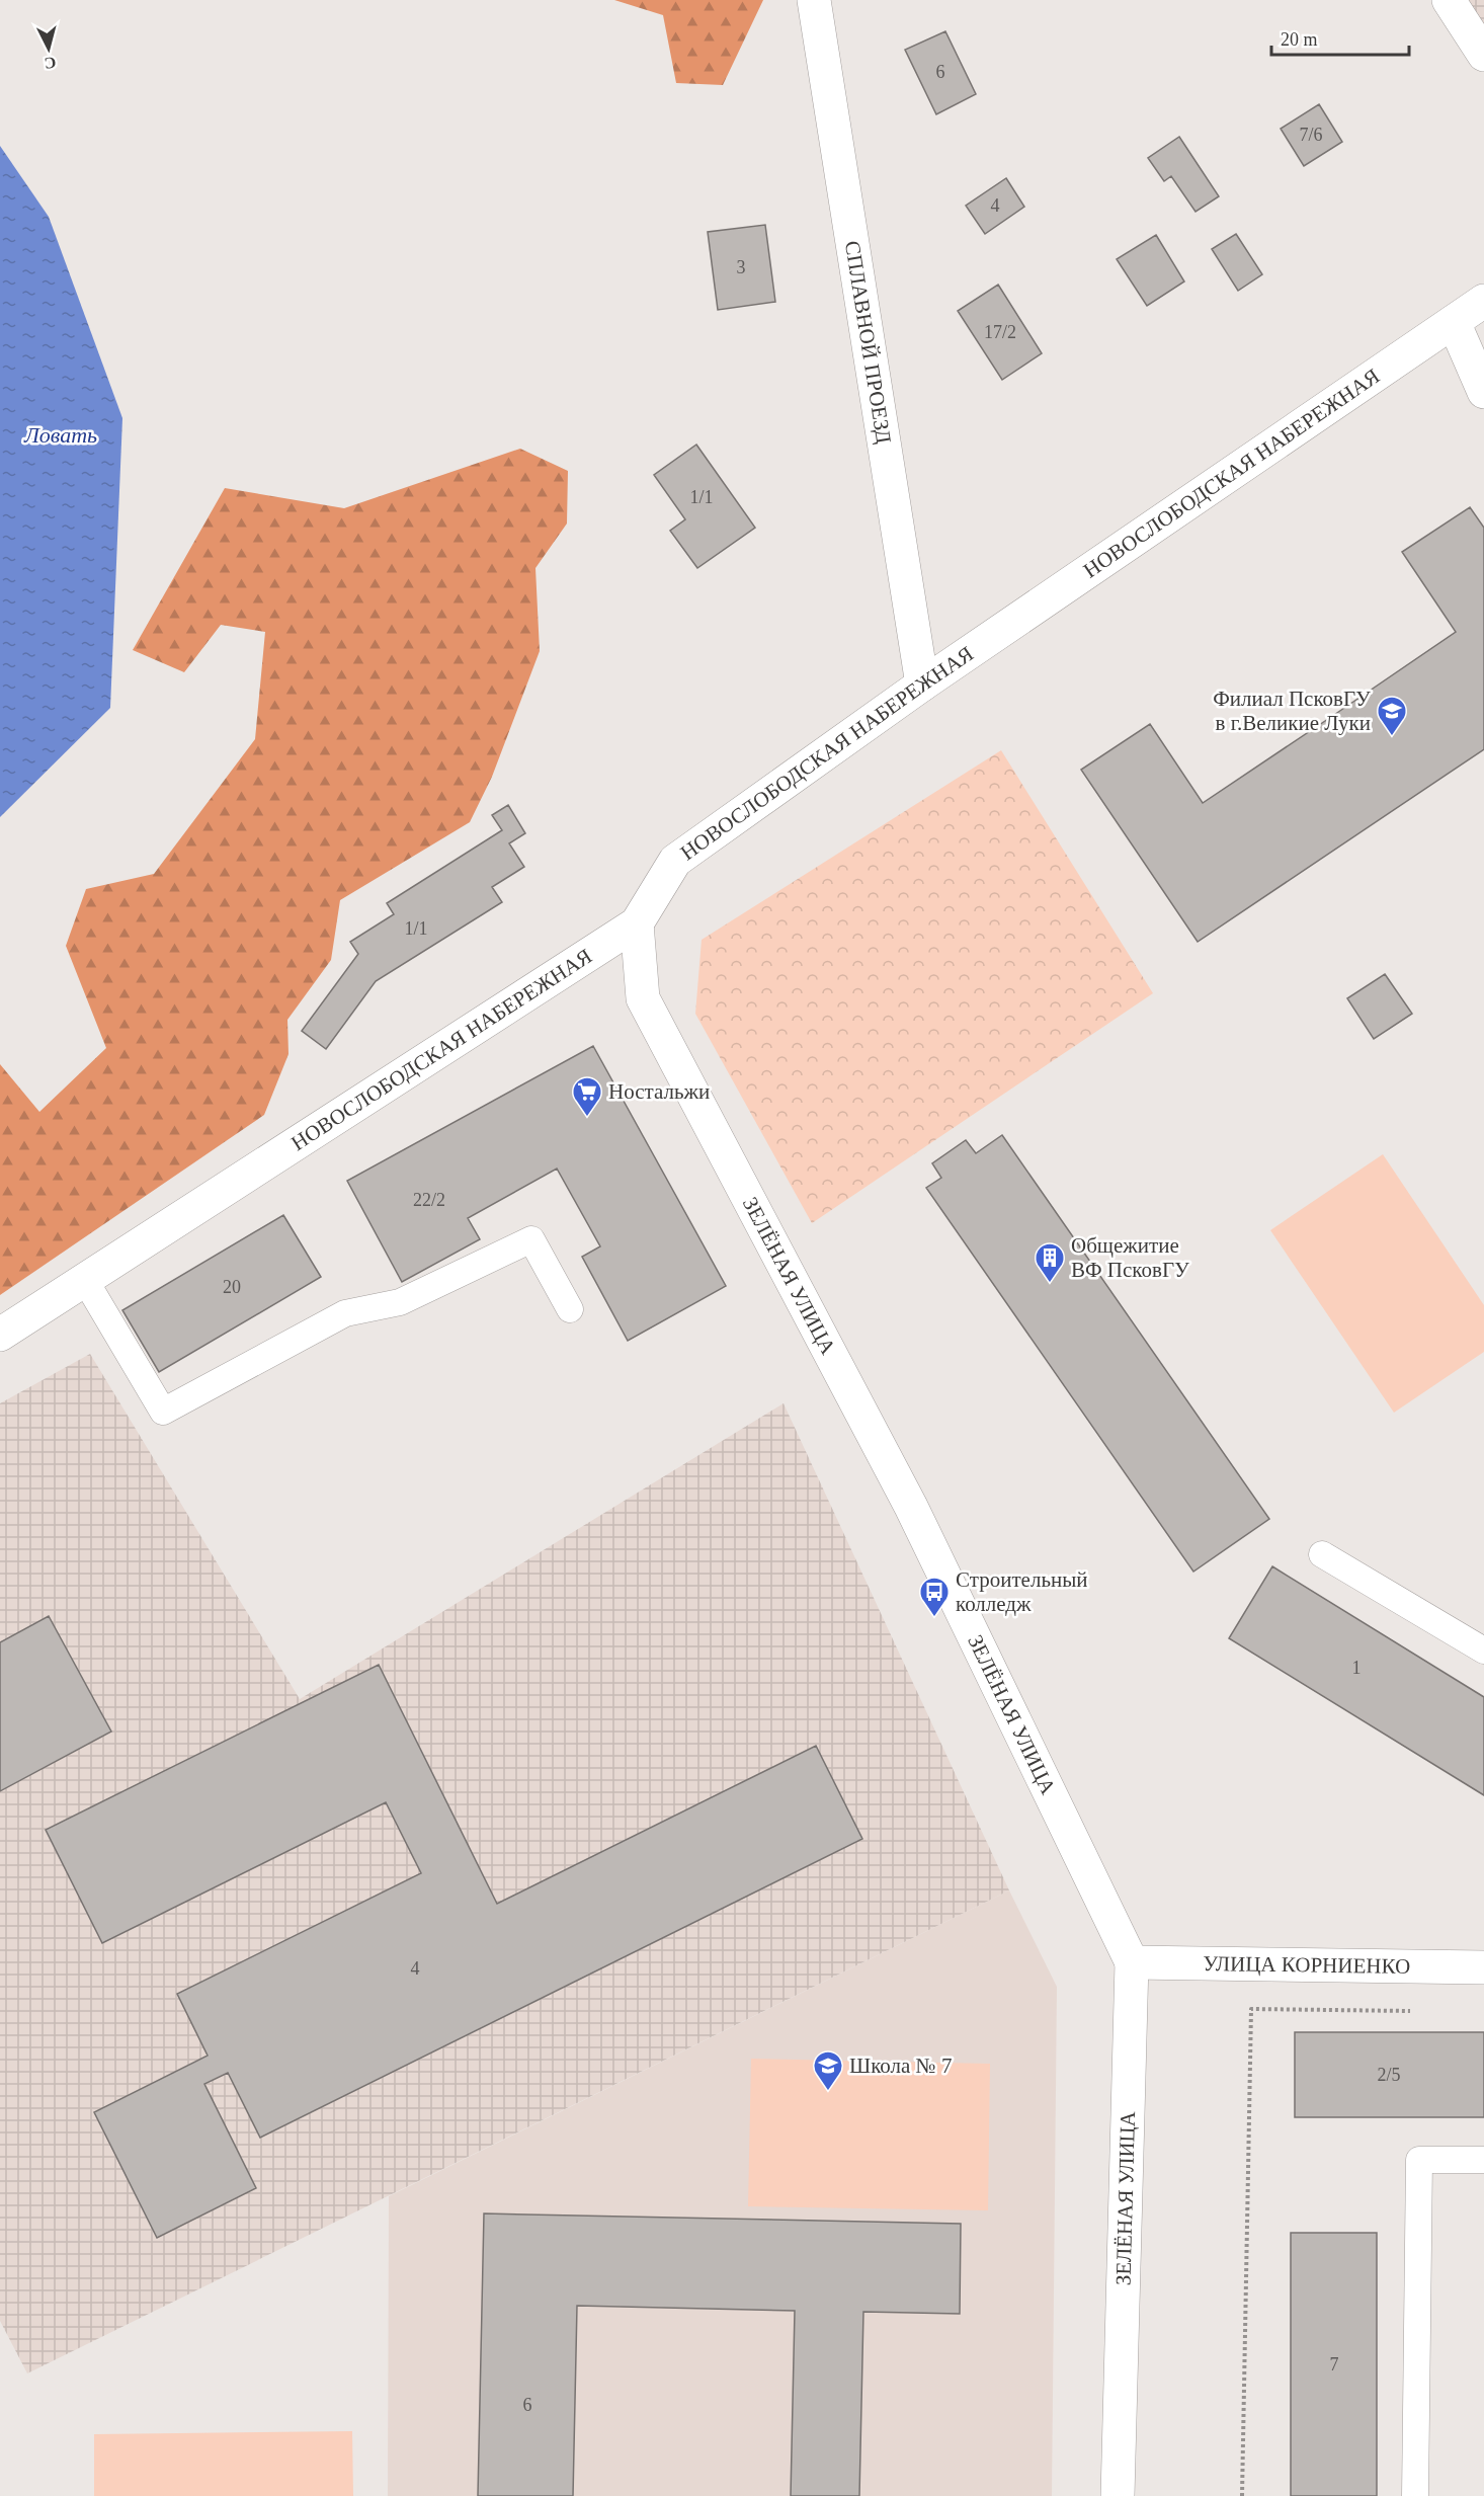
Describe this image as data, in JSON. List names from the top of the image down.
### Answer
{
  "streets": {
    "street": [
      "СПЛАВНОЙ ПРОЕЗД",
      "НОВОСЛОБОДСКАЯ НАБЕРЕЖНАЯ",
      "ЗЕЛЁНАЯ УЛИЦА",
      "УЛИЦА КОРНИЕНКО"
    ]
  },
  "crossings": [
    ["СПЛАВНОЙ ПРОЕЗД", "НОВОСЛОБОДСКАЯ НАБЕРЕЖНАЯ"],
    ["НОВОСЛОБОДСКАЯ НАБЕРЕЖНАЯ", "ЗЕЛЁНАЯ УЛИЦА"],
    ["ЗЕЛЁНАЯ УЛИЦА", "УЛИЦА КОРНИЕНКО"]
  ],
  "water": ["Ловать"],
  "places": {
    "school or university": ["Филиал ПсковГУ в г.Великие Луки", "Школа № 7"],
    "supermarket": ["Ностальжи"],
    "building": ["Общежитие ВФ ПсковГУ"],
    "bus stop": ["Строительный колледж"]
  },
  "house_numbers": [
    "6",
    "7/6",
    "4",
    "3",
    "17/2",
    "1/1",
    "1/1",
    "22/2",
    "20",
    "1",
    "4",
    "2/5",
    "7",
    "6"
  ],
  "scale_bar": "20 m",
  "north": "bottom"
}
